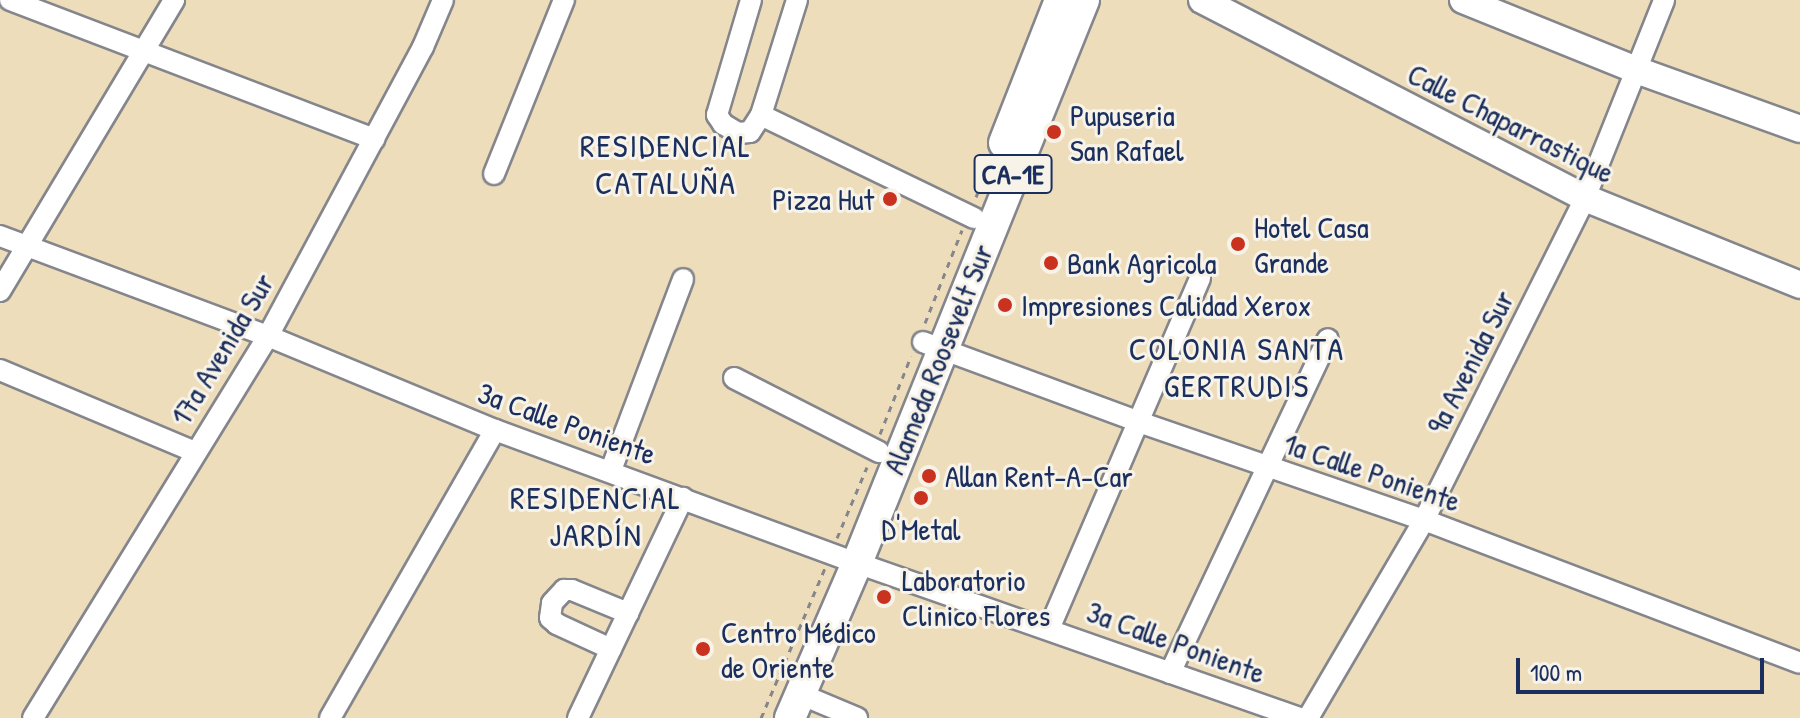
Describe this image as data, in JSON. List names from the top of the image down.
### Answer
{
  "streets": {
    "highway": ["CA-1E", "Alameda Roosevelt Sur"],
    "main road": ["Calle Chaparrastique"],
    "street": [
      "17a Avenida Sur",
      "9a Avenida Sur",
      "3a Calle Poniente",
      "1a Calle Poniente"
    ]
  },
  "crossings": [
    ["Calle Chaparrastique", "9a Avenida Sur"],
    ["17a Avenida Sur", "3a Calle Poniente"],
    ["Alameda Roosevelt Sur", "3a Calle Poniente"],
    ["Alameda Roosevelt Sur", "1a Calle Poniente"],
    ["9a Avenida Sur", "1a Calle Poniente"]
  ],
  "districts": ["RESIDENCIAL CATALUÑA", "COLONIA SANTA GERTRUDIS", "RESIDENCIAL JARDÍN"],
  "places": [
    "Pupuseria San Rafael",
    "Pizza Hut",
    "Hotel Casa Grande",
    "Bank Agricola",
    "Impresiones Calidad Xerox",
    "Allan Rent-A-Car",
    "D'Metal",
    "Laboratorio Clinico Flores",
    "Centro Médico de Oriente"
  ],
  "scale_bar": "100 m"
}
